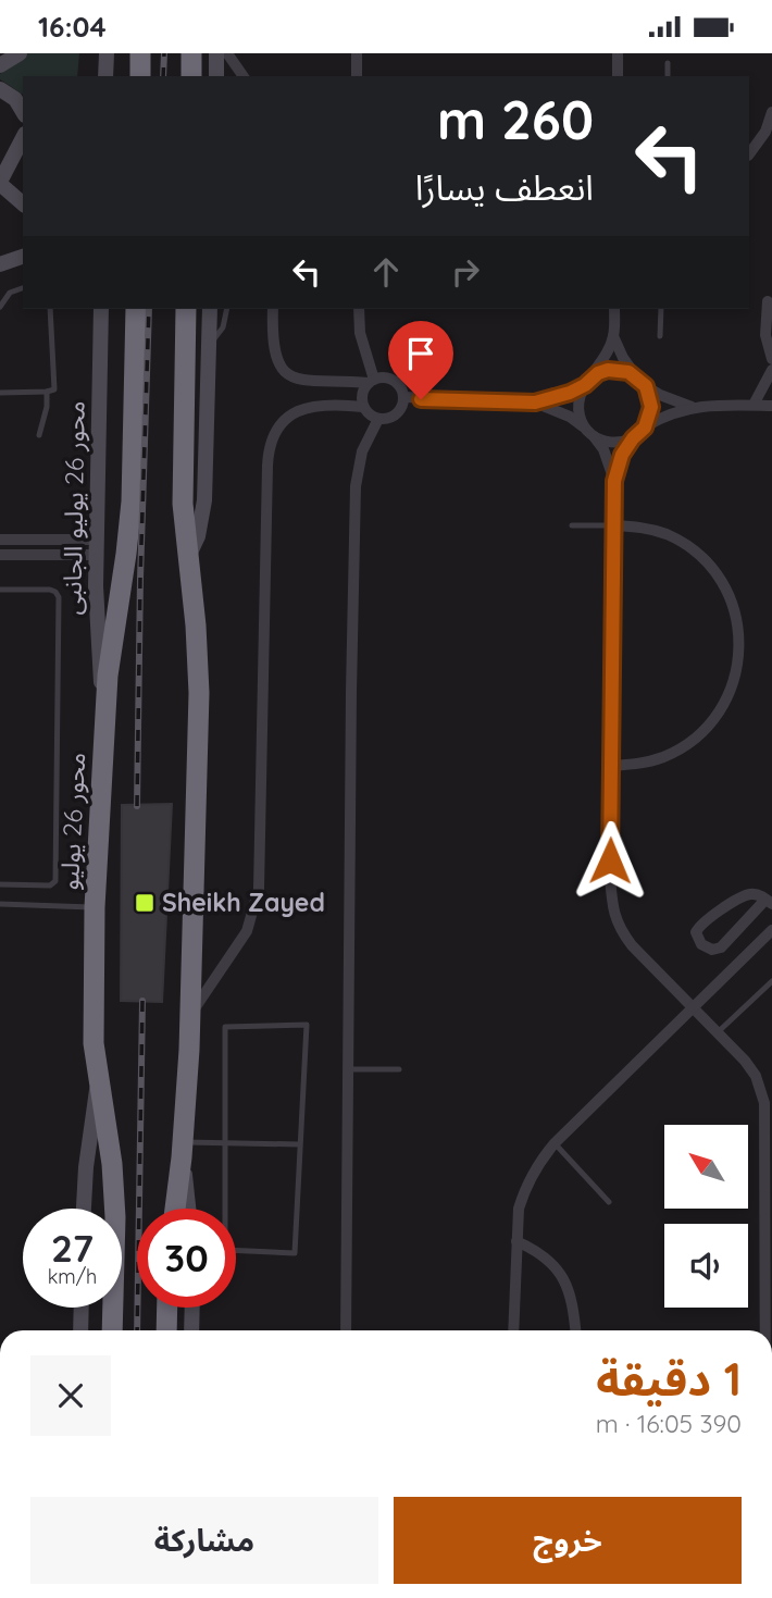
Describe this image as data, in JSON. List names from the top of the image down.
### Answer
{
  "streets": {
    "highway": ["محور 26 يوليو"],
    "main road": ["محور 26 يوليو الجانبى"]
  },
  "crossings": [
    ["محور 26 يوليو الجانبى", "محور 26 يوليو"]
  ],
  "places": {
    "transit": ["Sheikh Zayed"]
  },
  "north": "top left",
  "page": {
    "status": "16:04",
    "turn": ["260 m", "انعطف يسارًا"],
    "speed": "27 km/h",
    "limit": "30",
    "heading": ["1 دقيقة", "390 m · 16:05"],
    "buttons": ["خروج", "مشاركة"]
  }
}
